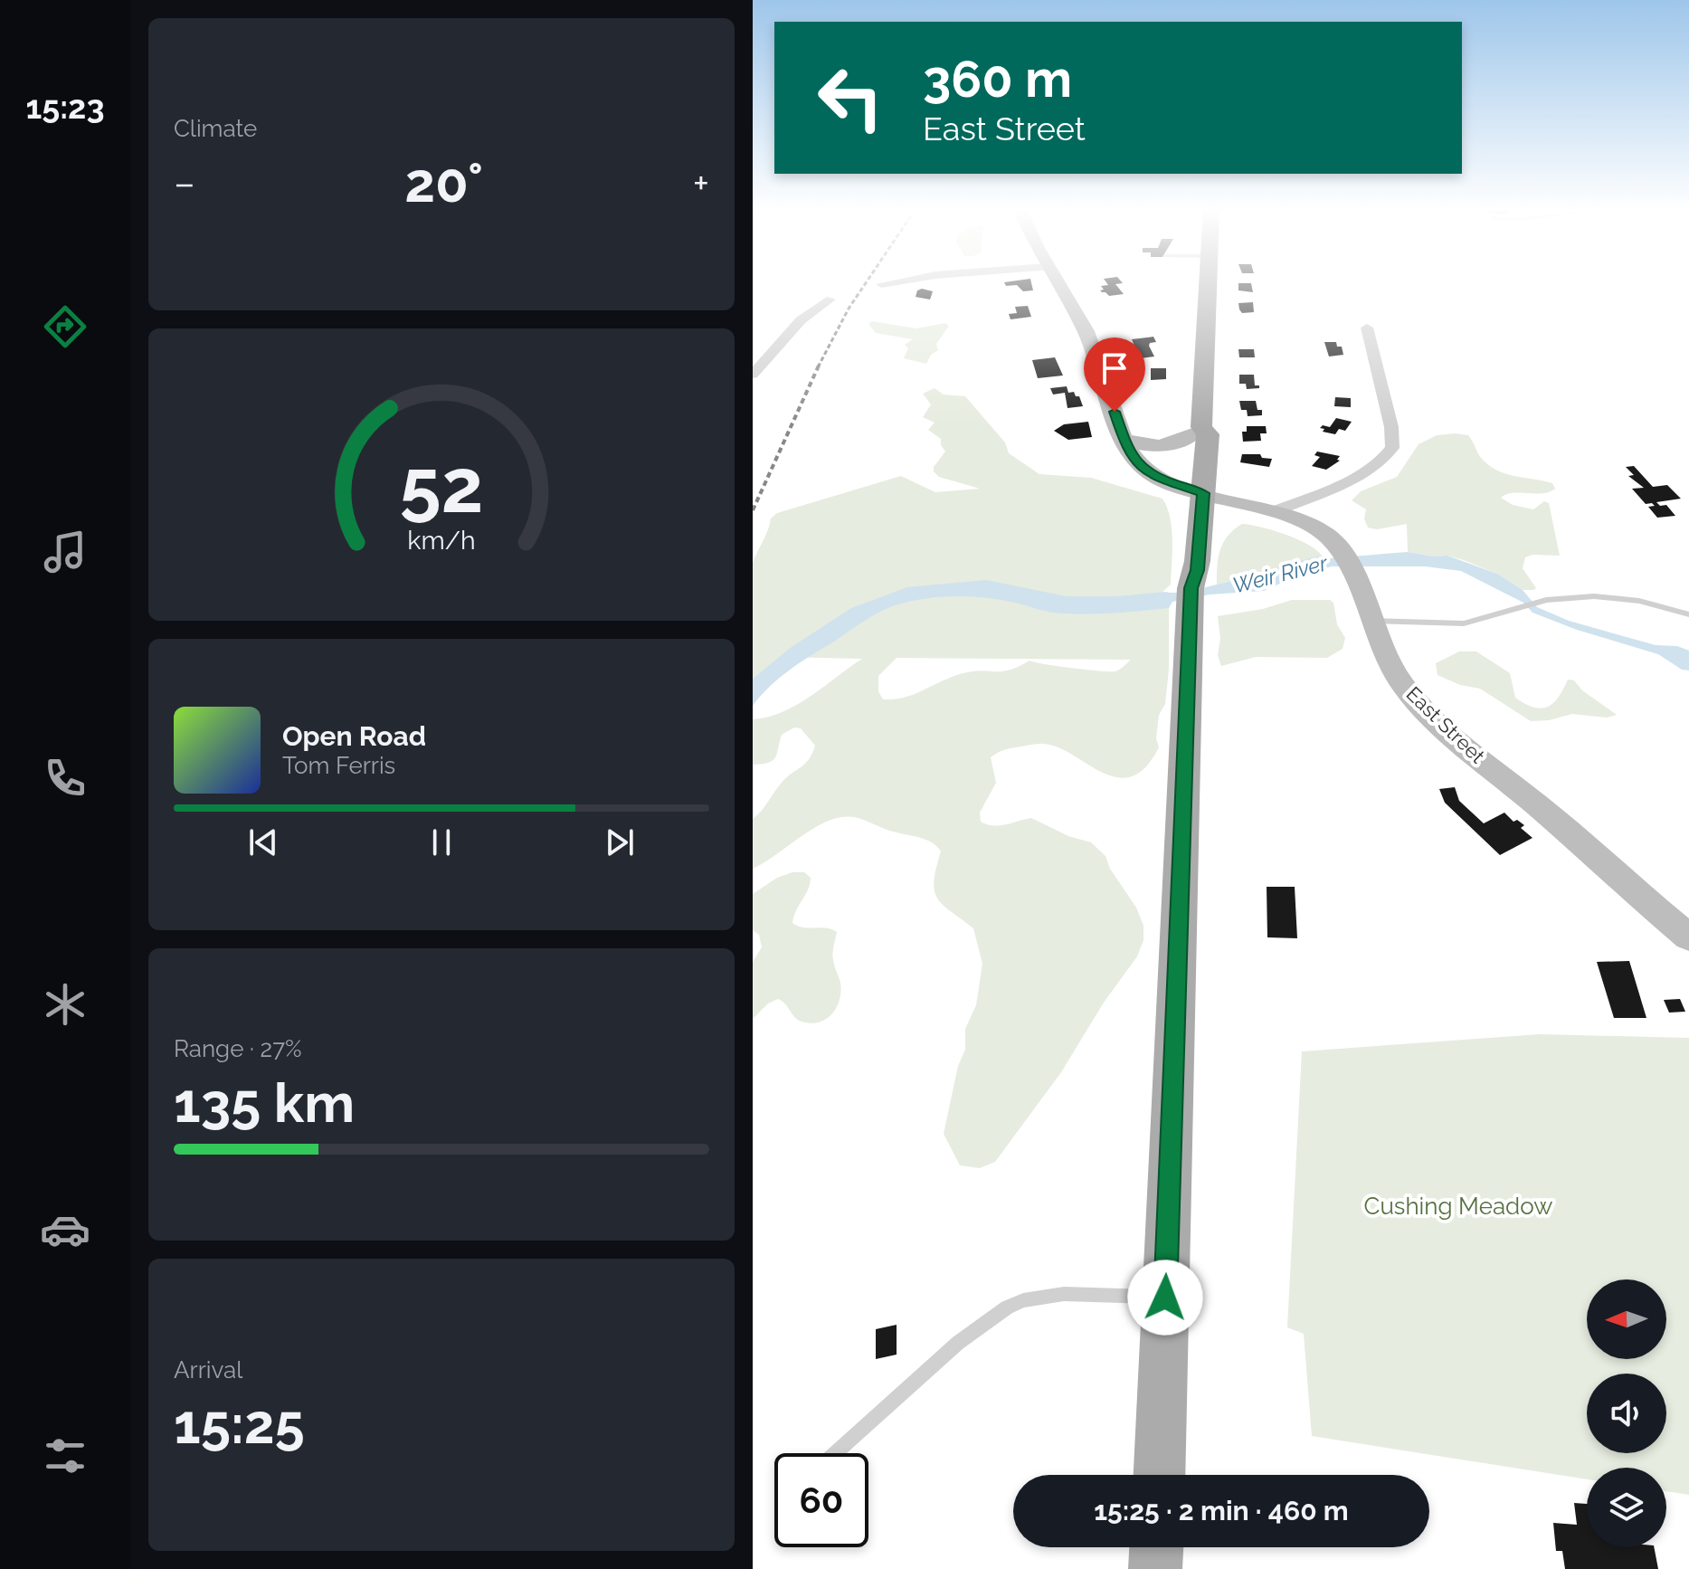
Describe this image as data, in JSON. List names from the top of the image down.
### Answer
{
  "streets": {
    "main road": ["East Street"]
  },
  "water": ["Weir River"],
  "parks": ["Cushing Meadow"],
  "north": "left",
  "page": {
    "tabs": "15:23",
    "tile": [
      "Climate",
      ["Range · 27%", "135 km"],
      ["Arrival", "15:25"]
    ],
    "turn": ["360 m", "East Street"],
    "heat": ["−", "20°", "+"],
    "song": ["Open Road", "Tom Ferris"],
    "limit": "60",
    "trip": "15:25 · 2 min · 460 m",
    "gauge": ["52", "km/h"]
  }
}
